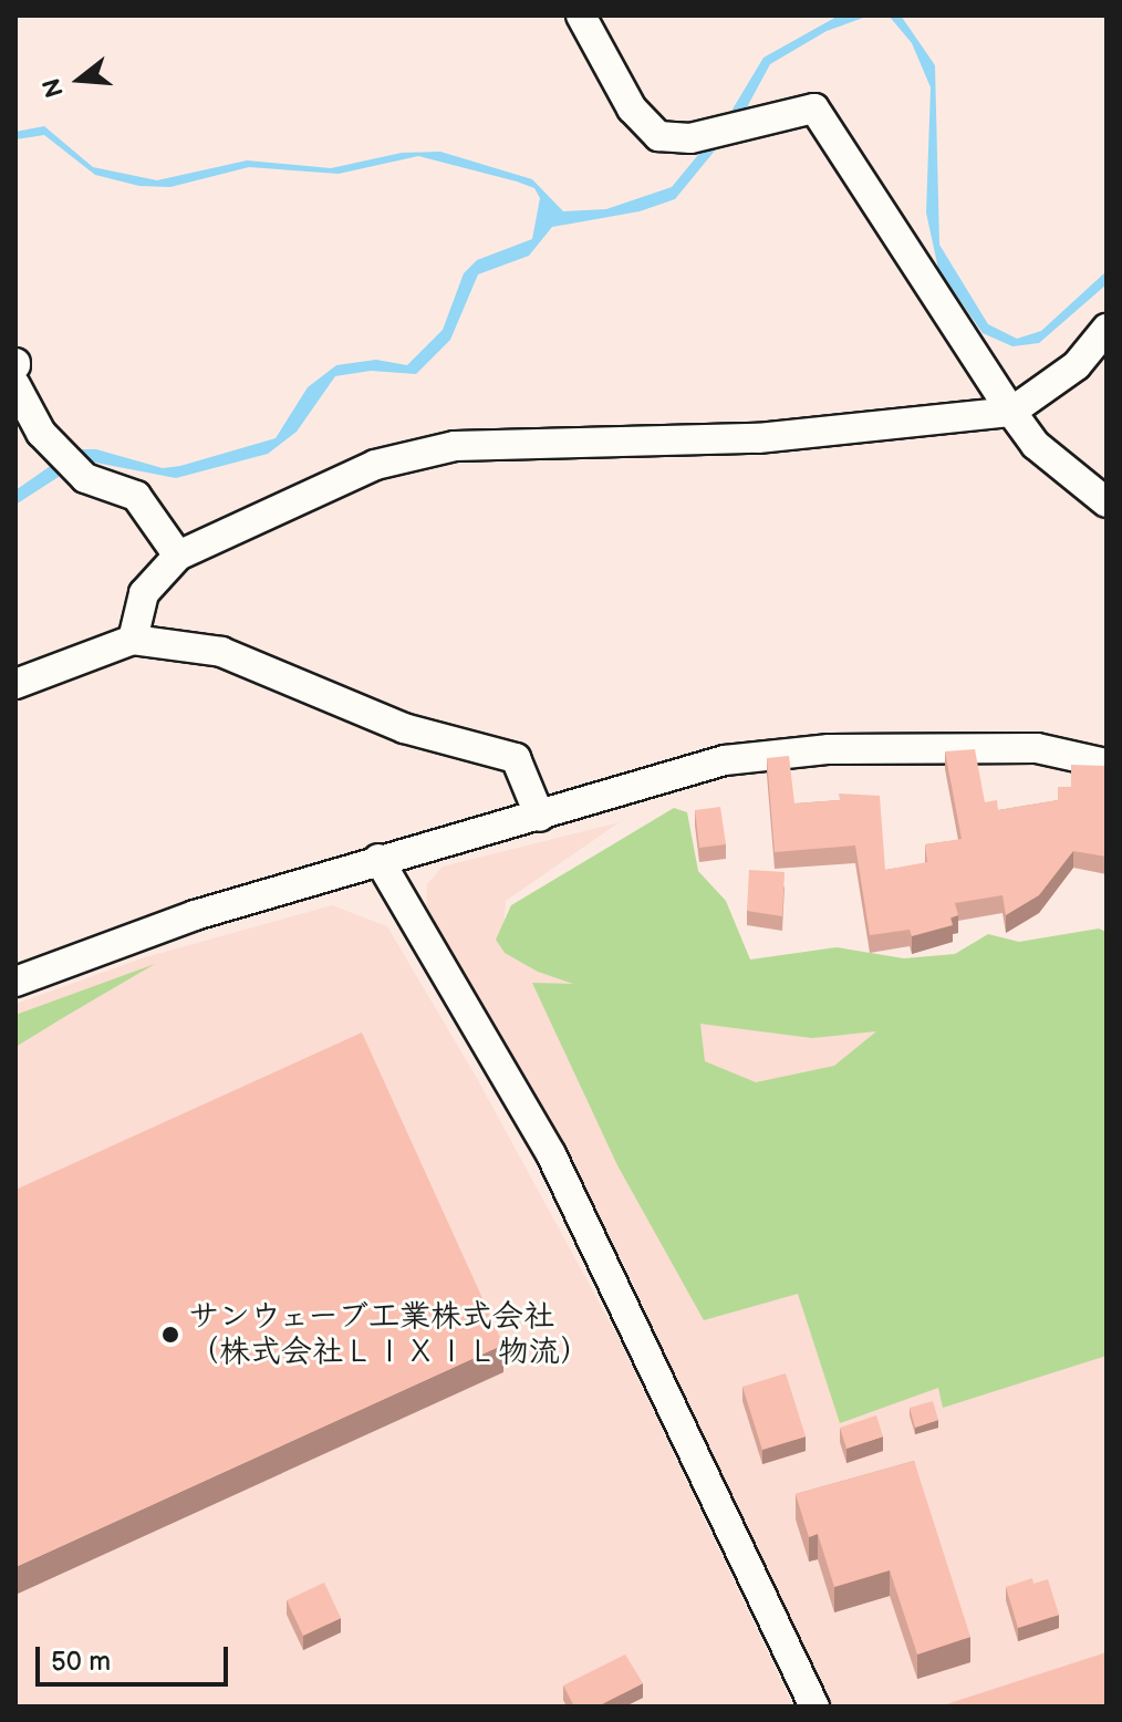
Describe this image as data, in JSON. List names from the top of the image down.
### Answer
{
  "places": ["サンウェーブ工業株式会社 （株式会社ＬＩＸＩＬ物流）"],
  "scale_bar": "50 m",
  "north": "left"
}
